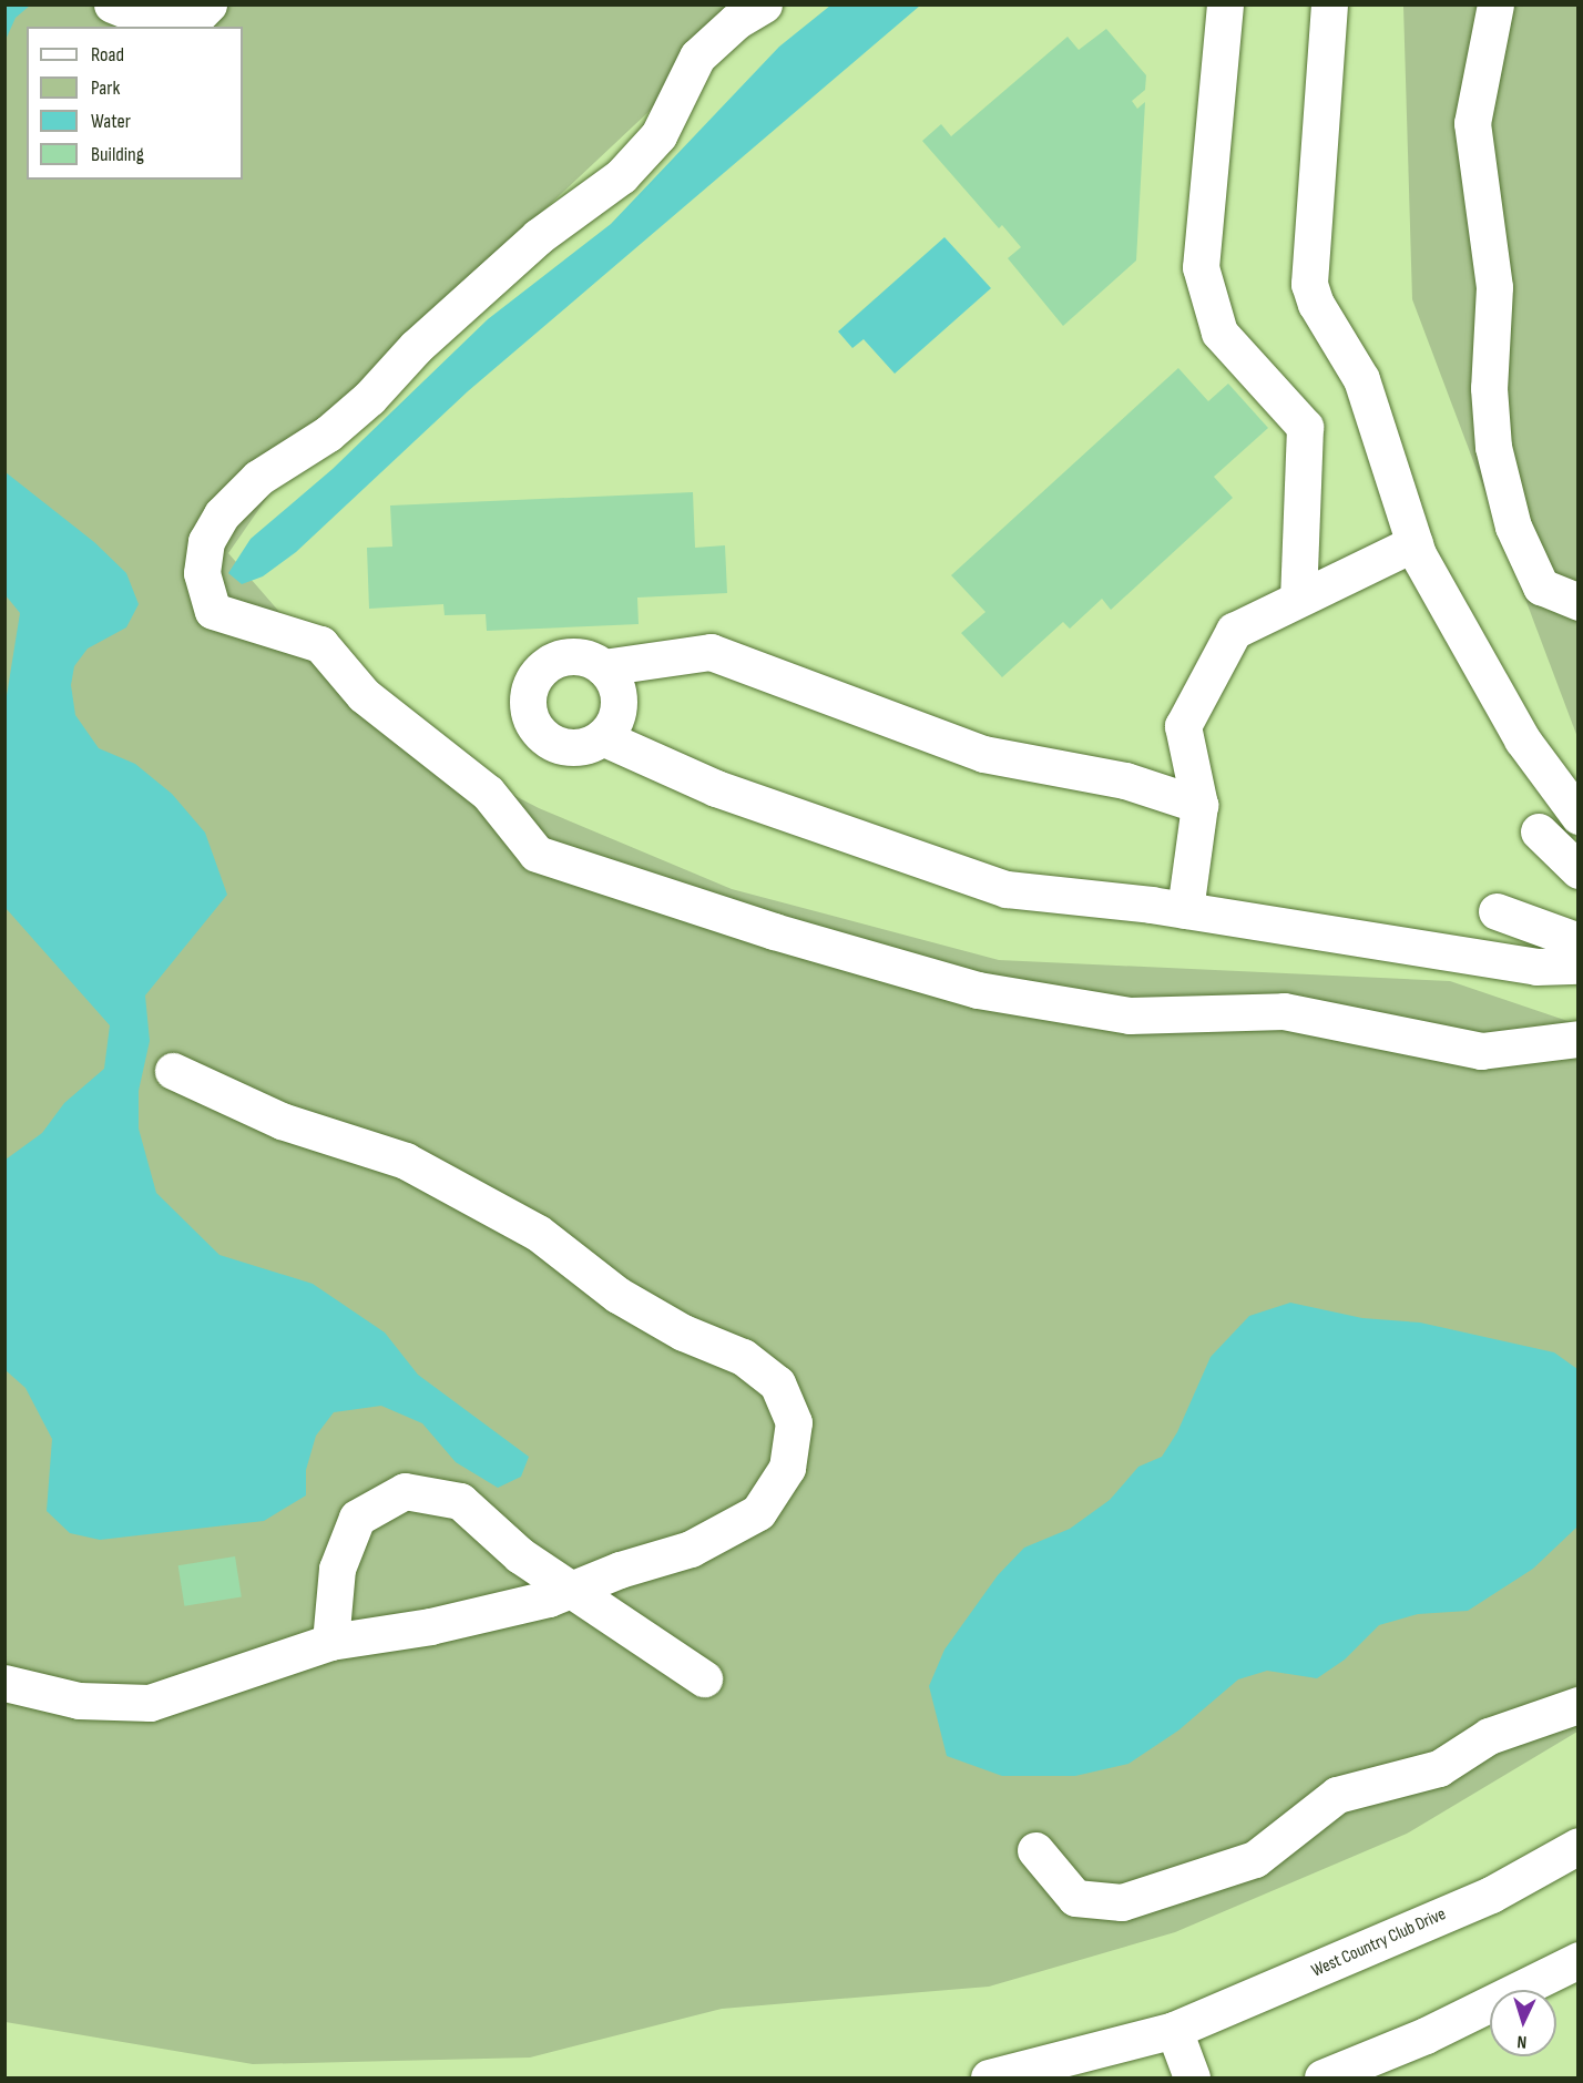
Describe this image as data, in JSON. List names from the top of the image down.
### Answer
{
  "streets": {
    "street": ["West Country Club Drive"]
  },
  "legend": [
    "Road",
    "Park",
    "Water",
    "Building"
  ],
  "north": "bottom"
}
